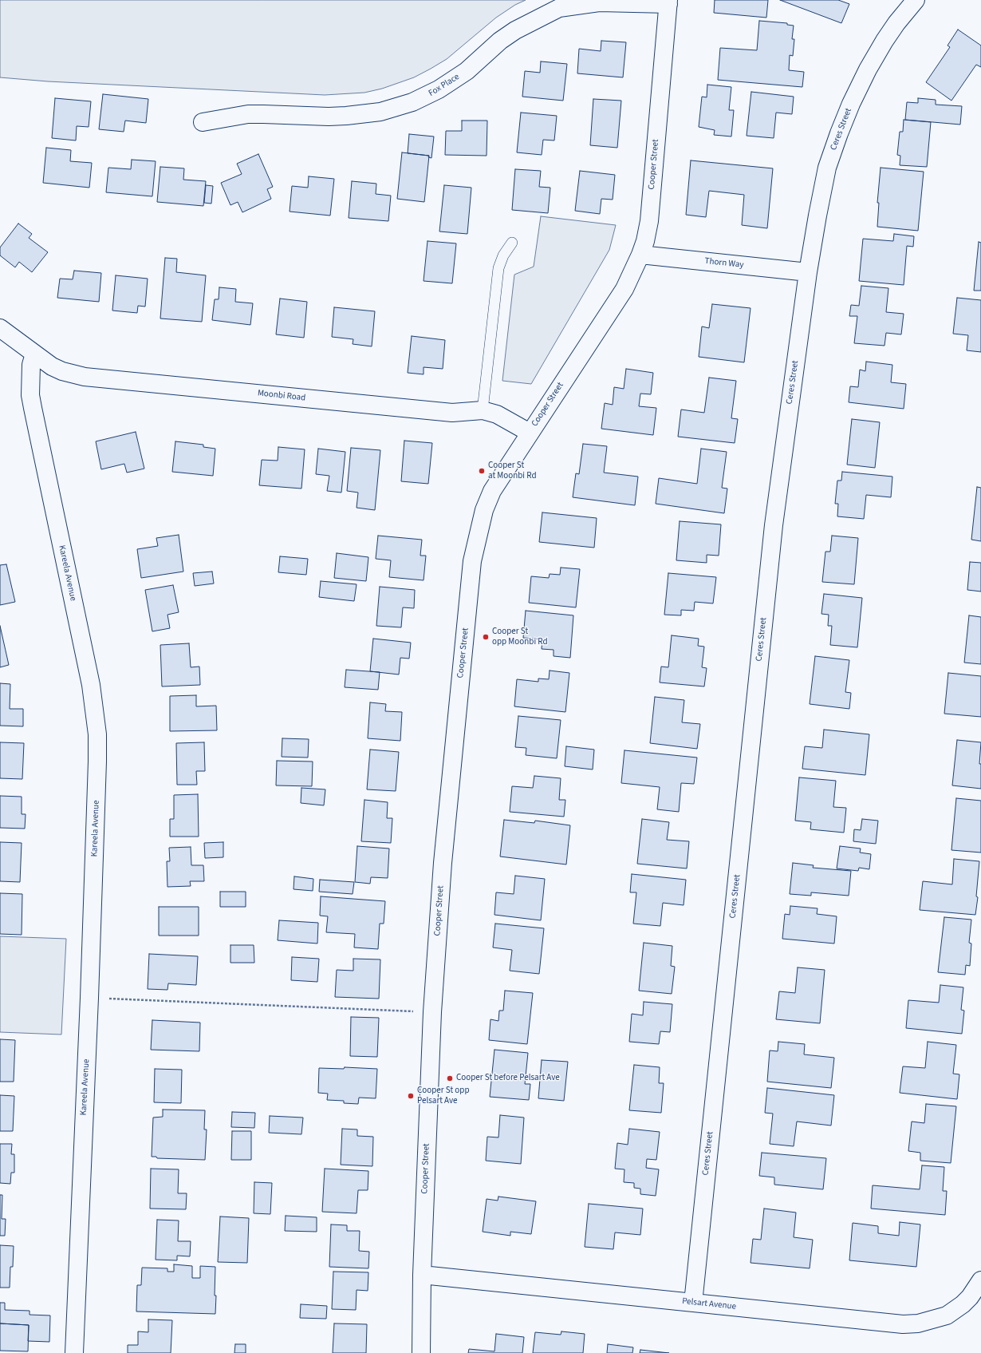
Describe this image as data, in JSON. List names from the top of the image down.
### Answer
{
  "streets": {
    "street": [
      "Fox Place",
      "Ceres Street",
      "Cooper Street",
      "Thorn Way",
      "Moonbi Road",
      "Kareela Avenue",
      "Pelsart Avenue"
    ]
  },
  "crossings": [
    ["Fox Place", "Cooper Street"],
    ["Ceres Street", "Thorn Way"],
    ["Ceres Street", "Pelsart Avenue"],
    ["Cooper Street", "Thorn Way"],
    ["Cooper Street", "Moonbi Road"],
    ["Cooper Street", "Pelsart Avenue"],
    ["Moonbi Road", "Kareela Avenue"]
  ],
  "places": [
    "Cooper St at Moonbi Rd",
    "Cooper St opp Moonbi Rd",
    "Cooper St before Pelsart Ave",
    "Cooper St opp Pelsart Ave"
  ]
}
